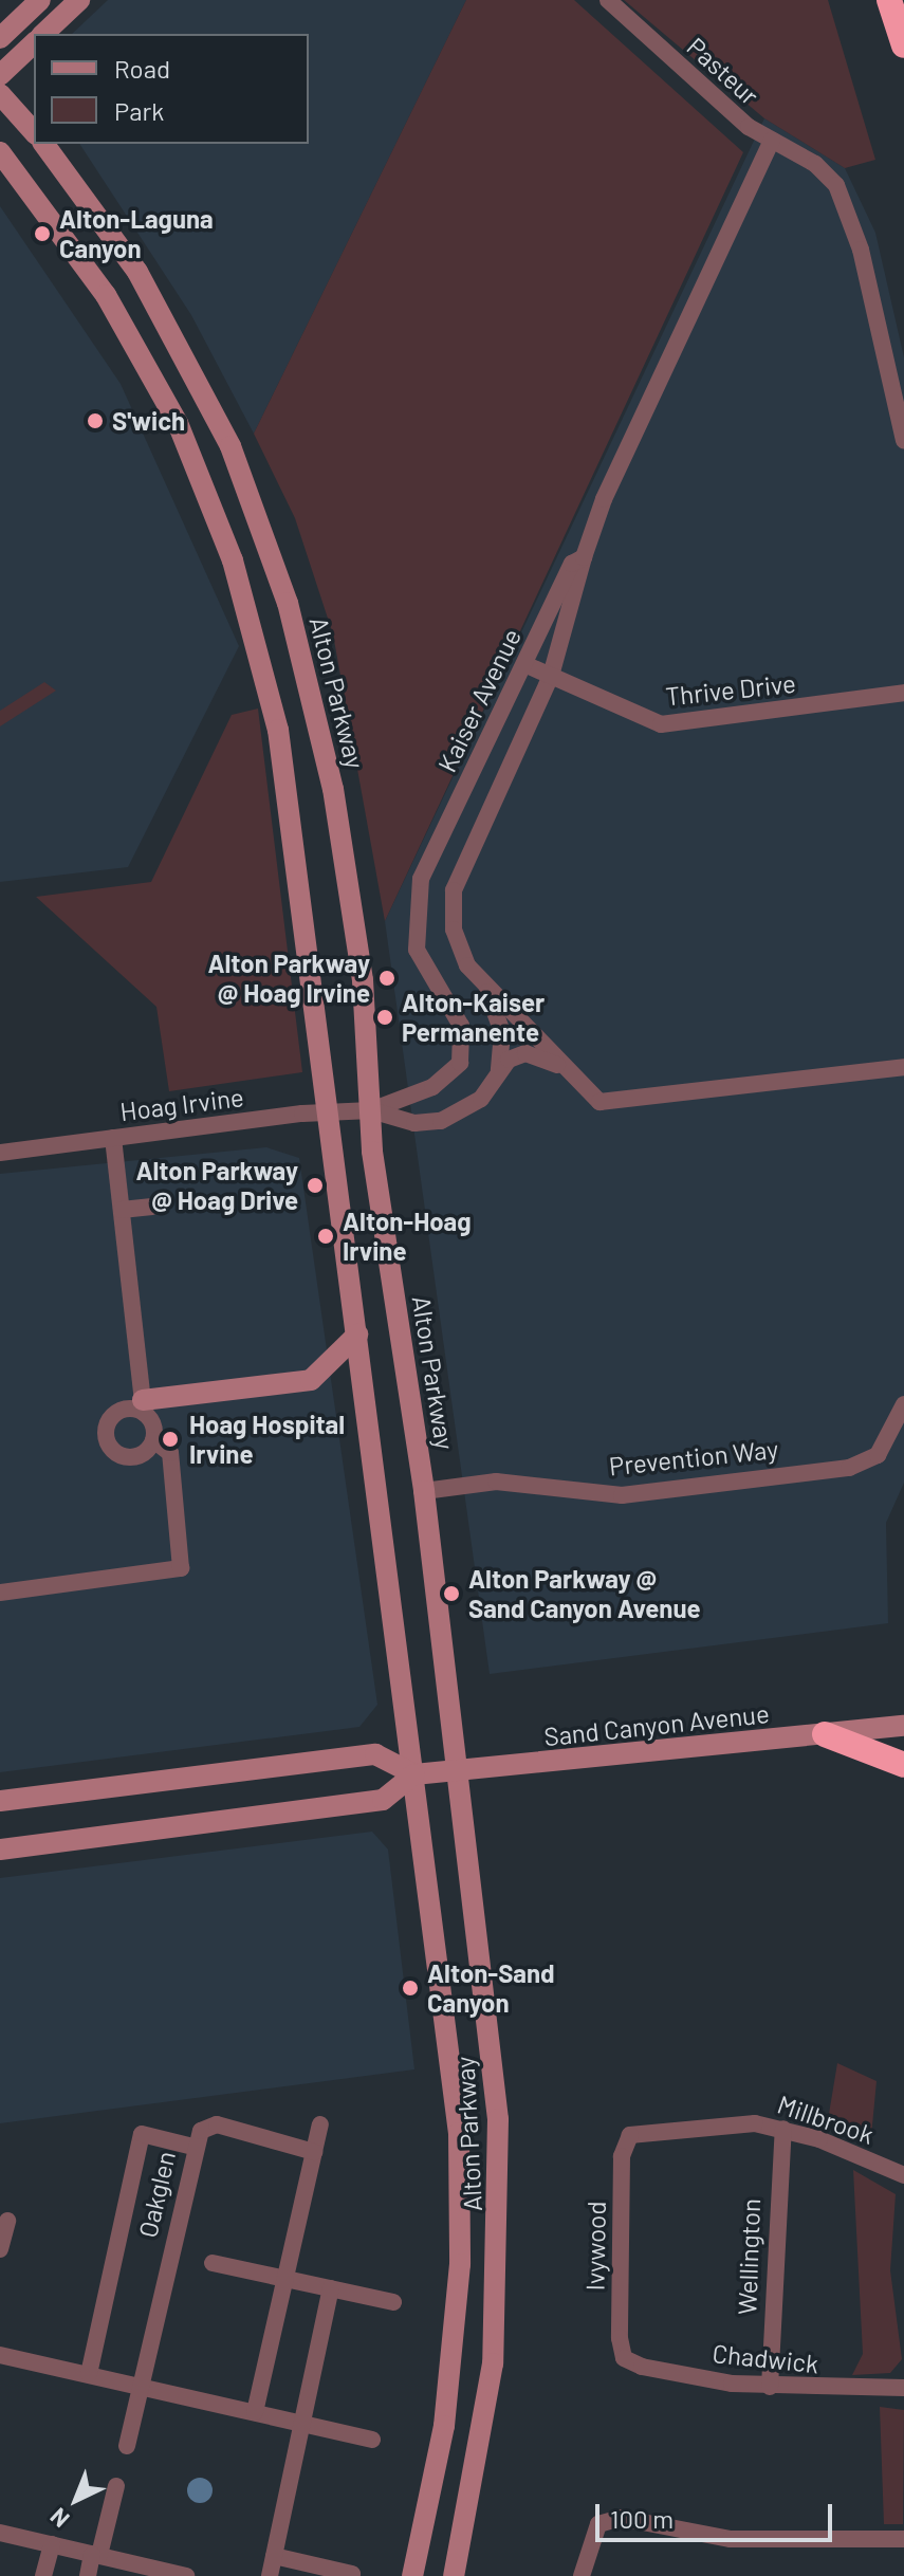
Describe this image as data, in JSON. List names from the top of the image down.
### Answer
{
  "streets": {
    "main road": ["Alton Parkway", "Sand Canyon Avenue"],
    "street": [
      "Pasteur",
      "Thrive Drive",
      "Kaiser Avenue",
      "Hoag Irvine",
      "Prevention Way",
      "Millbrook",
      "Oakglen",
      "Ivywood",
      "Wellington",
      "Chadwick"
    ]
  },
  "crossings": [
    ["Pasteur", "Kaiser Avenue"],
    ["Thrive Drive", "Kaiser Avenue"],
    ["Alton Parkway", "Kaiser Avenue"],
    ["Alton Parkway", "Hoag Irvine"],
    ["Alton Parkway", "Prevention Way"],
    ["Alton Parkway", "Sand Canyon Avenue"],
    ["Kaiser Avenue", "Hoag Irvine"],
    ["Millbrook", "Ivywood"],
    ["Millbrook", "Wellington"],
    ["Ivywood", "Chadwick"],
    ["Wellington", "Chadwick"]
  ],
  "places": [
    "Alton-Laguna Canyon",
    "S'wich",
    "Alton Parkway @ Hoag Irvine",
    "Alton-Kaiser Permanente",
    "Alton Parkway @ Hoag Drive",
    "Alton-Hoag Irvine",
    "Hoag Hospital Irvine",
    "Alton Parkway @ Sand Canyon Avenue",
    "Alton-Sand Canyon"
  ],
  "legend": ["Road", "Park"],
  "scale_bar": "100 m",
  "north": "bottom left"
}
